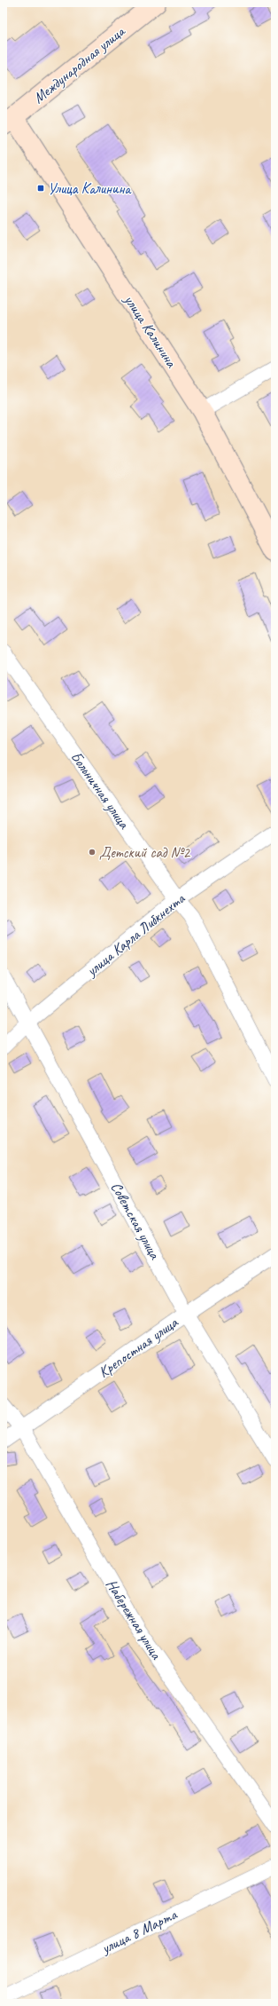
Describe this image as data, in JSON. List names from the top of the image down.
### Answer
{
  "streets": {
    "street": [
      "Международная улица",
      "улица Калинина",
      "Больничная улица",
      "улица Карла Либкнехта",
      "Советская улица",
      "Крепостная улица",
      "Набережная улица",
      "улица 8 Марта"
    ]
  },
  "crossings": [
    ["Международная улица", "улица Калинина"],
    ["Больничная улица", "улица Карла Либкнехта"],
    ["улица Карла Либкнехта", "Советская улица"],
    ["Советская улица", "Крепостная улица"],
    ["Крепостная улица", "Набережная улица"]
  ],
  "places": {
    "transit": ["Улица Калинина"],
    "other": ["Детский сад №2"]
  }
}
